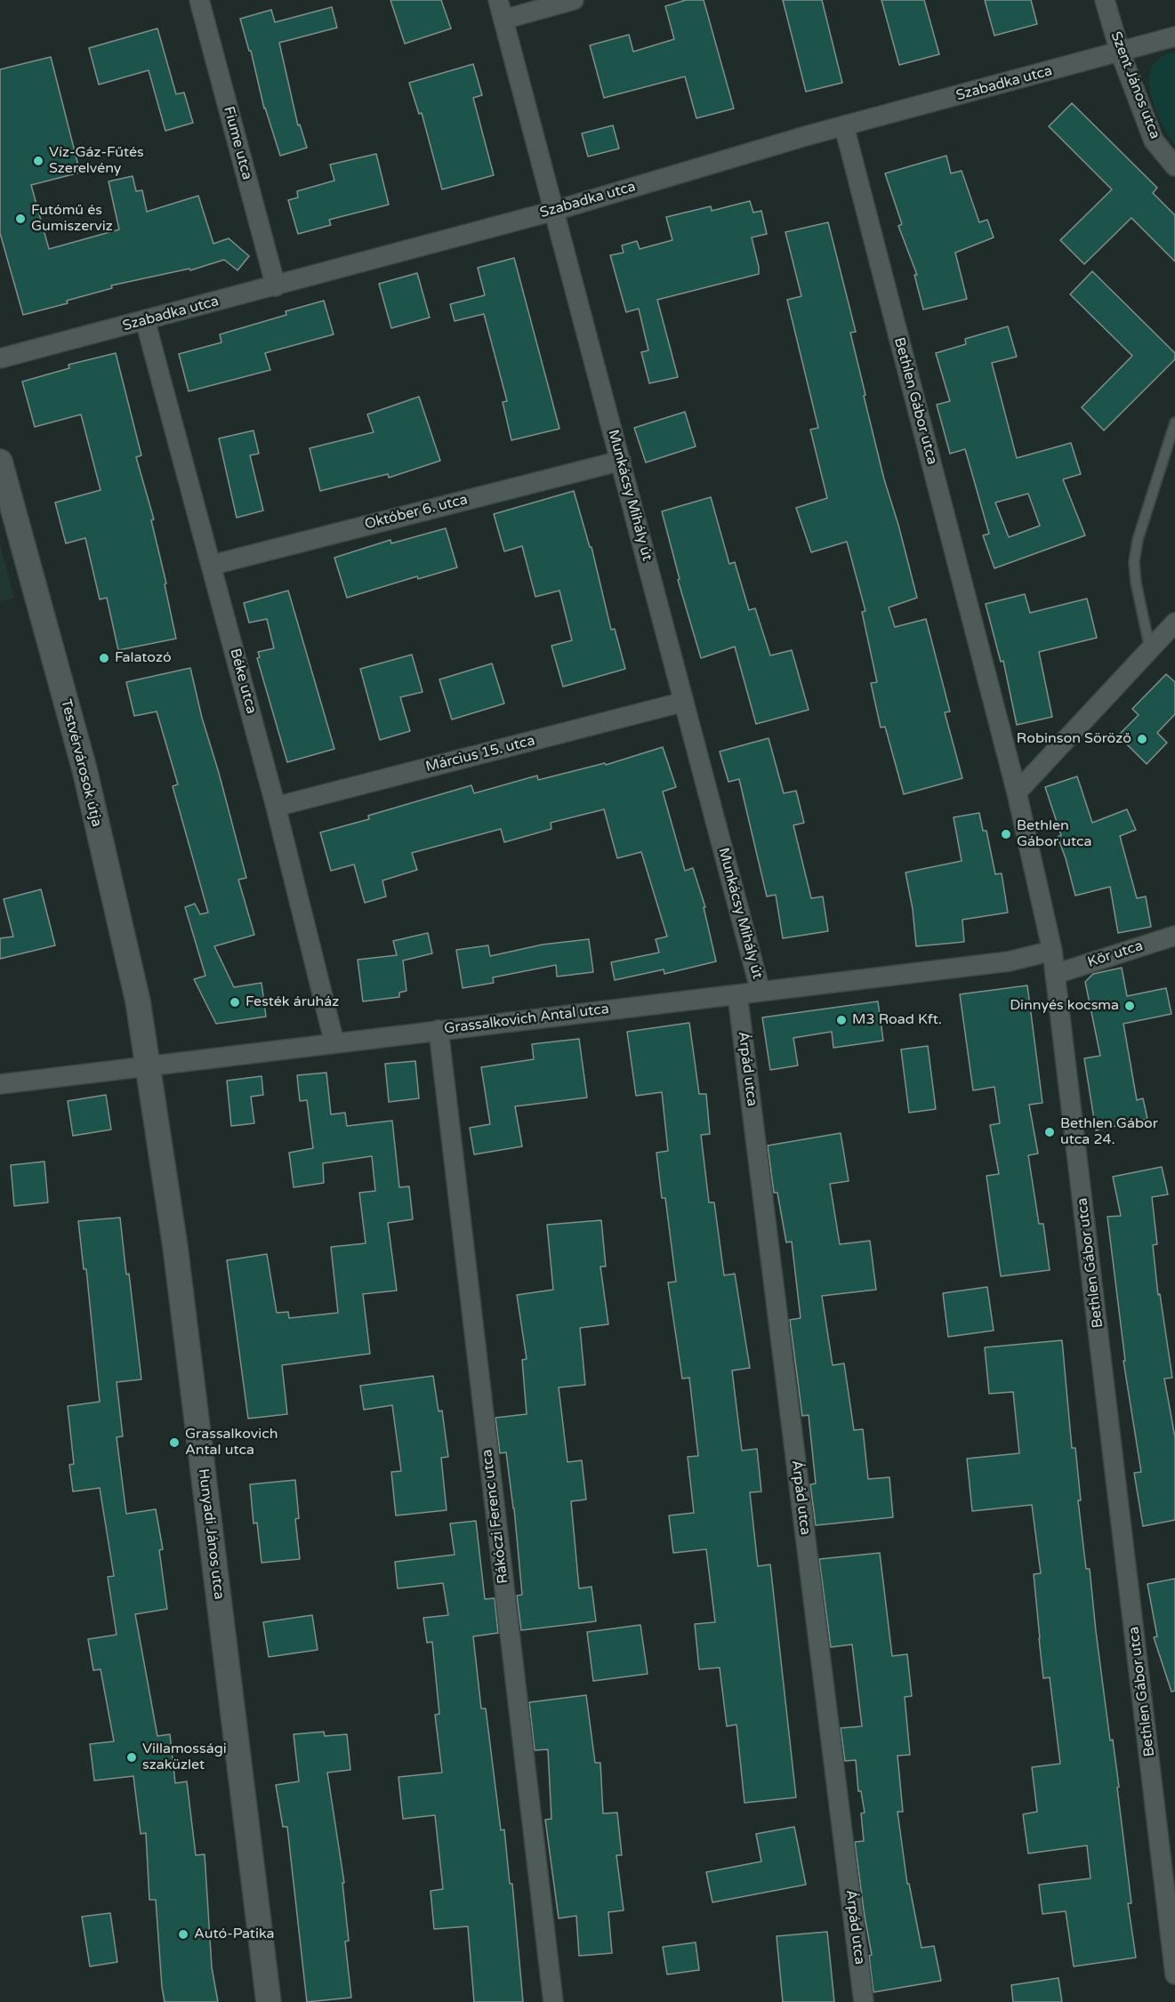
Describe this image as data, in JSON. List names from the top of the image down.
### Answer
{
  "streets": {
    "street": [
      "Szabadka utca",
      "Szent János utca",
      "Fiume utca",
      "Bethlen Gábor utca",
      "Munkácsy Mihály út",
      "Október 6. utca",
      "Béke utca",
      "Március 15. utca",
      "Testvérvárosok útja",
      "Kör utca",
      "Grassalkovich Antal utca",
      "Árpád utca",
      "Rákóczi Ferenc utca",
      "Hunyadi János utca"
    ]
  },
  "crossings": [
    ["Szabadka utca", "Szent János utca"],
    ["Szabadka utca", "Fiume utca"],
    ["Szabadka utca", "Bethlen Gábor utca"],
    ["Szabadka utca", "Munkácsy Mihály út"],
    ["Szabadka utca", "Béke utca"],
    ["Bethlen Gábor utca", "Kör utca"],
    ["Bethlen Gábor utca", "Grassalkovich Antal utca"],
    ["Munkácsy Mihály út", "Október 6. utca"],
    ["Munkácsy Mihály út", "Március 15. utca"],
    ["Munkácsy Mihály út", "Grassalkovich Antal utca"],
    ["Október 6. utca", "Béke utca"],
    ["Béke utca", "Március 15. utca"],
    ["Béke utca", "Grassalkovich Antal utca"],
    ["Testvérvárosok útja", "Grassalkovich Antal utca"],
    ["Testvérvárosok útja", "Hunyadi János utca"],
    ["Grassalkovich Antal utca", "Árpád utca"],
    ["Grassalkovich Antal utca", "Rákóczi Ferenc utca"],
    ["Grassalkovich Antal utca", "Hunyadi János utca"]
  ],
  "places": [
    "Víz-Gáz-Fűtés Szerelvény",
    "Futómű és Gumiszerviz",
    "Falatozó",
    "Robinson Söröző",
    "Bethlen Gábor utca",
    "Festék áruház",
    "Dinnyés kocsma",
    "M3 Road Kft.",
    "Bethlen Gábor utca 24.",
    "Grassalkovich Antal utca",
    "Villamossági szaküzlet",
    "Autó-Patika"
  ]
}
